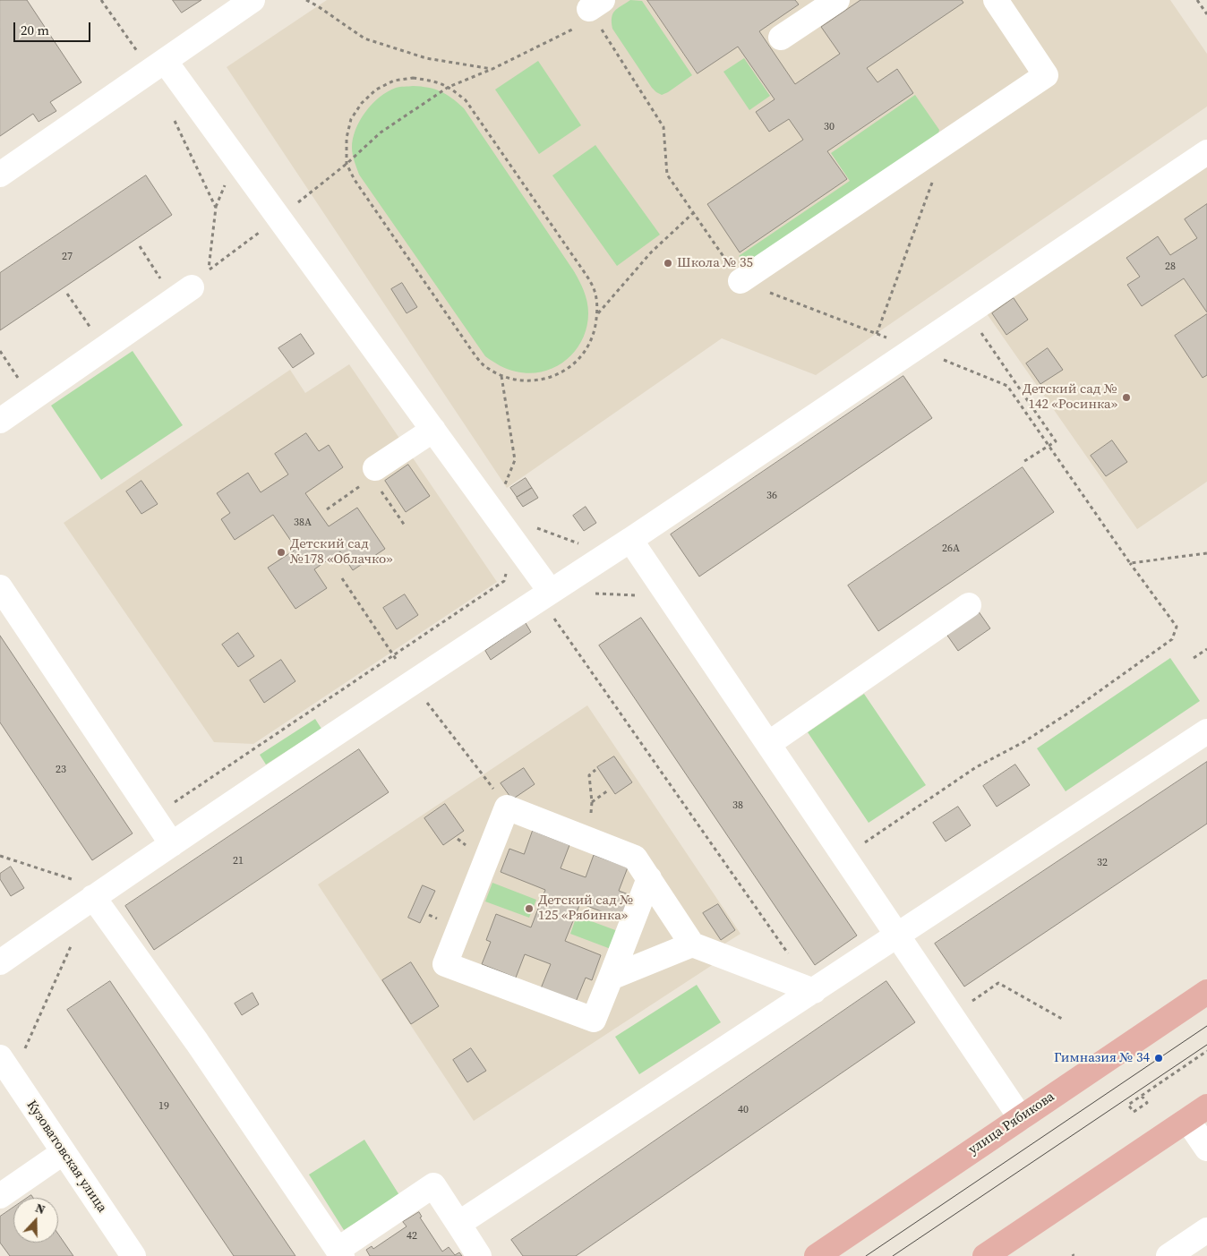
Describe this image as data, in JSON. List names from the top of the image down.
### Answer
{
  "streets": {
    "main road": ["улица Рябикова"],
    "street": ["Кузоватовская улица"]
  },
  "places": [
    "Школа № 35",
    "Детский сад № 142 «Росинка»",
    "Детский сад №178 «Облачко»",
    "Детский сад № 125 «Рябинка»",
    "Гимназия № 34"
  ],
  "house_numbers": [
    "30",
    "27",
    "28",
    "36",
    "38А",
    "26А",
    "23",
    "38",
    "21",
    "32",
    "19",
    "40",
    "42"
  ],
  "scale_bar": "20 m",
  "north": "top"
}
